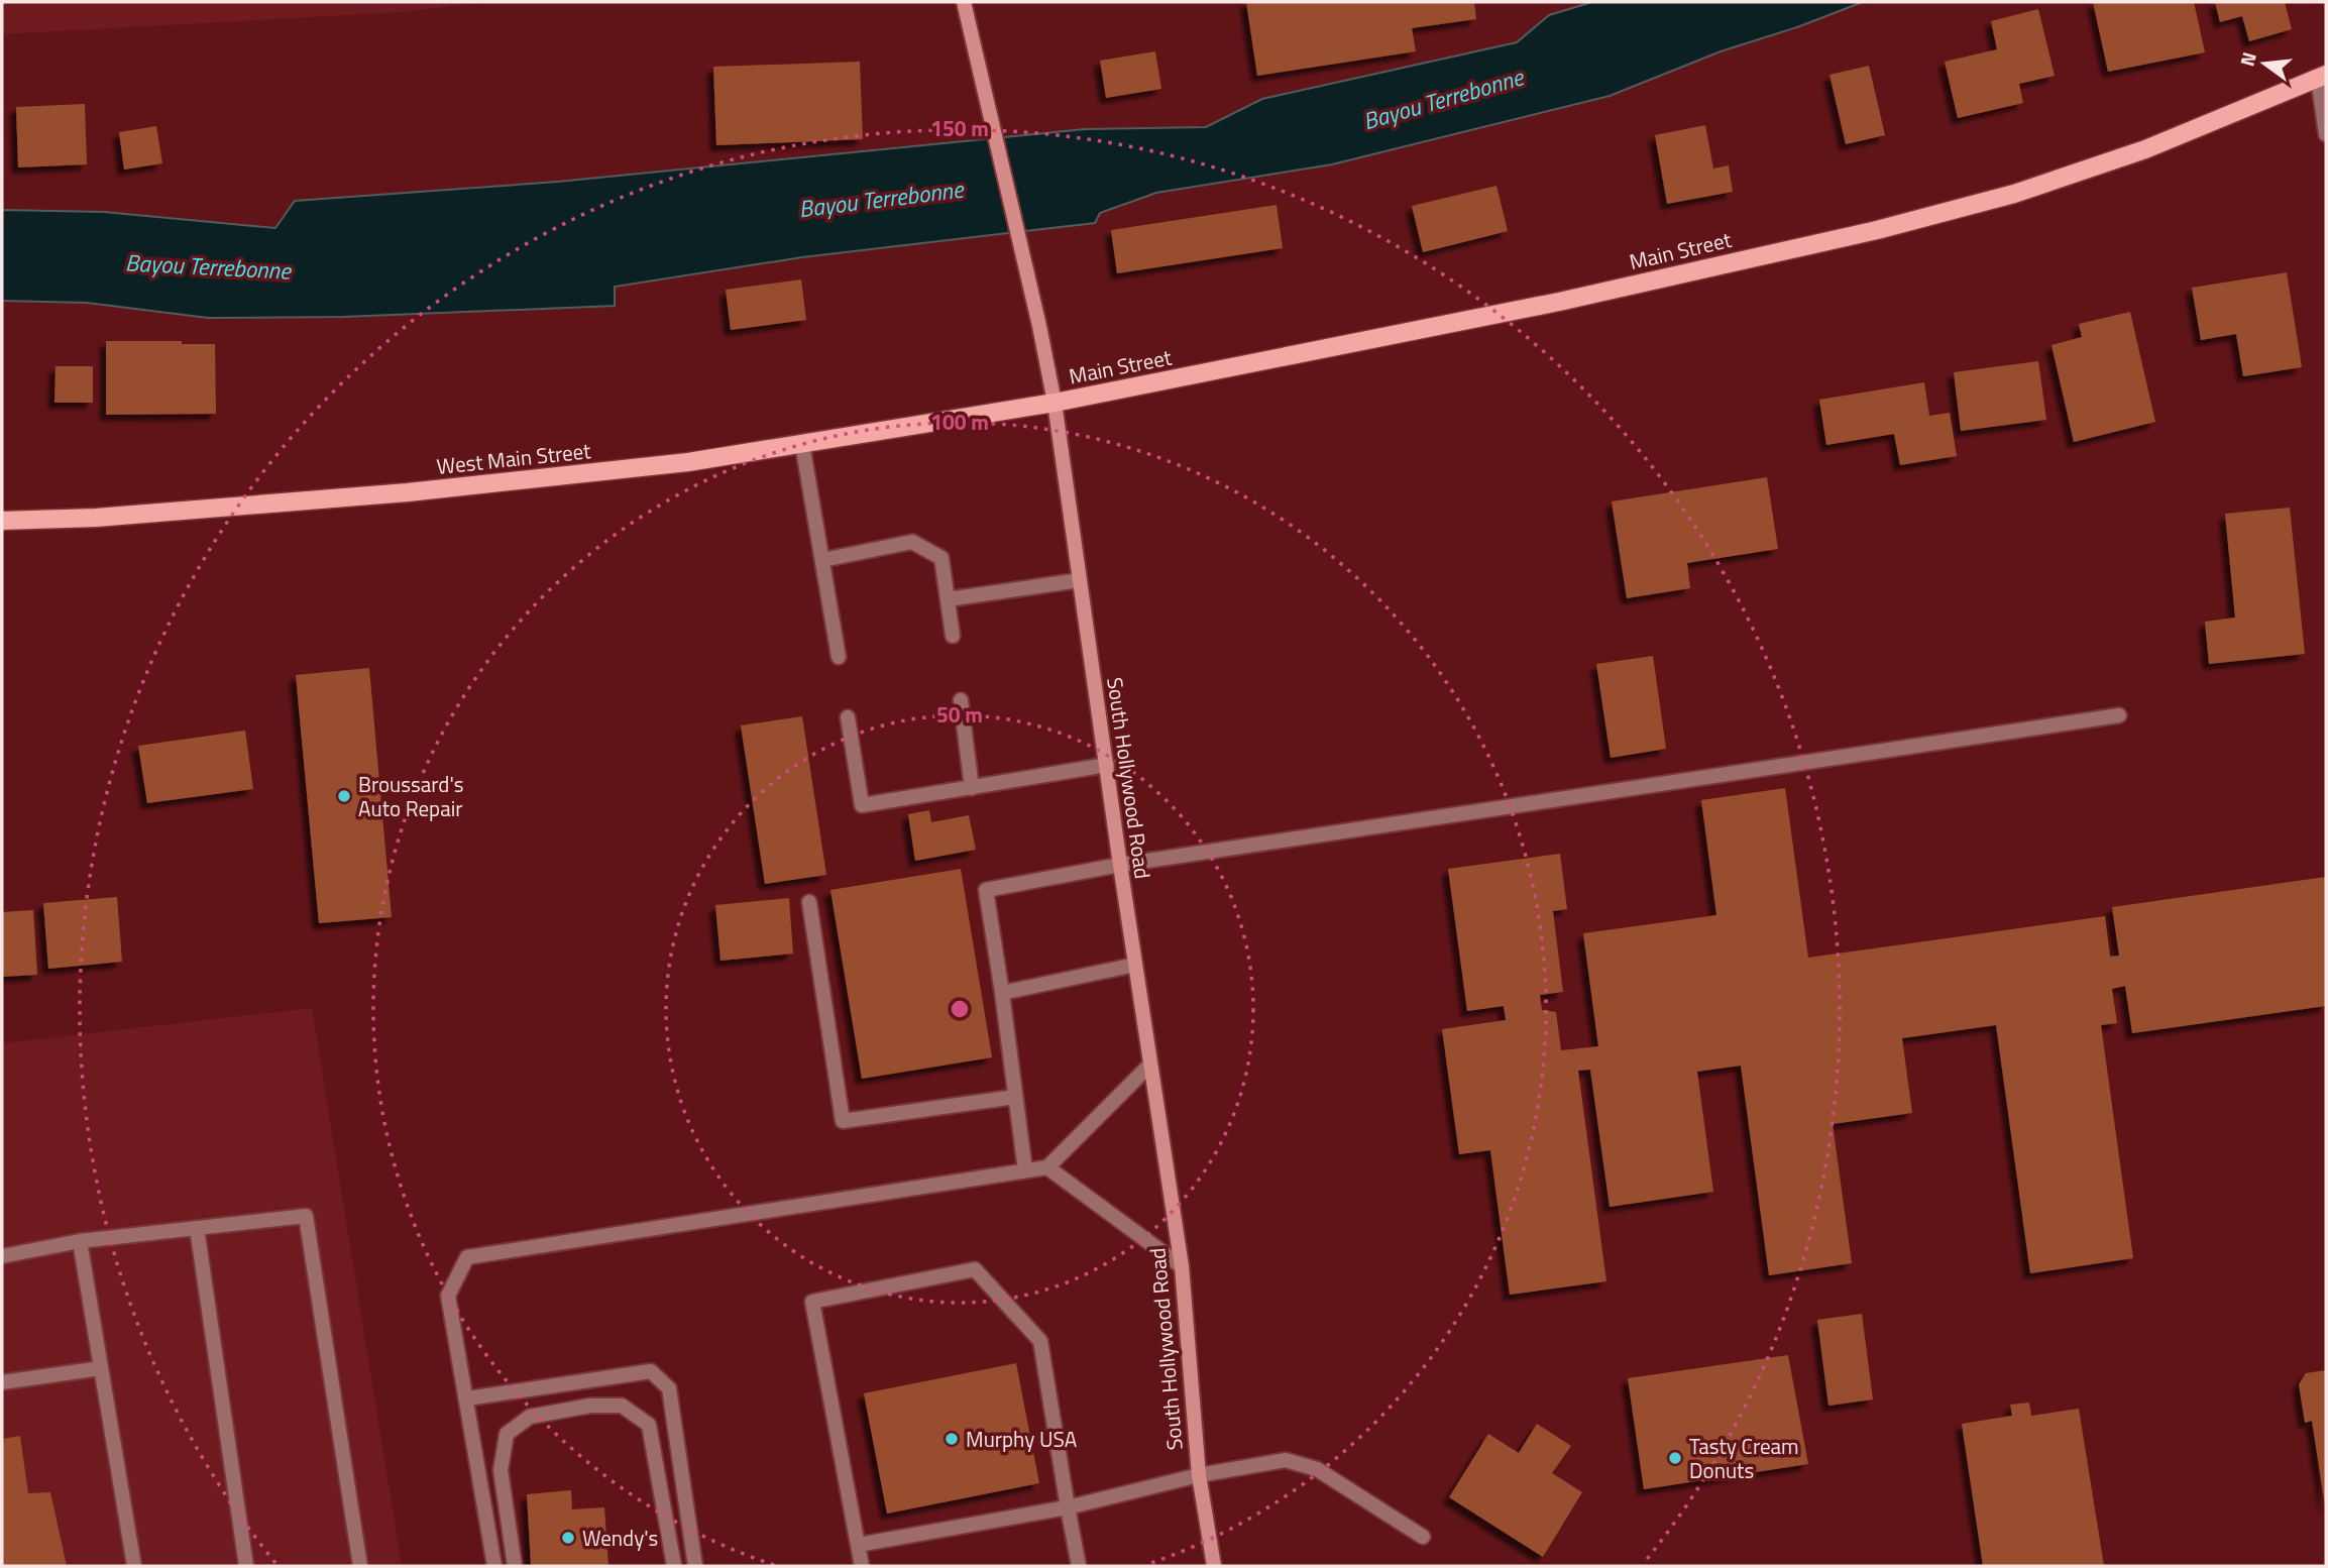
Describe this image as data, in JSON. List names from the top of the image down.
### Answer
{
  "streets": {
    "main road": ["Main Street", "West Main Street", "South Hollywood Road"]
  },
  "crossings": [
    ["Main Street", "West Main Street"],
    ["Main Street", "South Hollywood Road"]
  ],
  "water": ["Bayou Terrebonne"],
  "places": [
    "Broussard's Auto Repair",
    "Murphy USA",
    "Tasty Cream Donuts",
    "Wendy's"
  ],
  "north": "left",
  "rings": ["150 m", "100 m", "50 m"]
}
